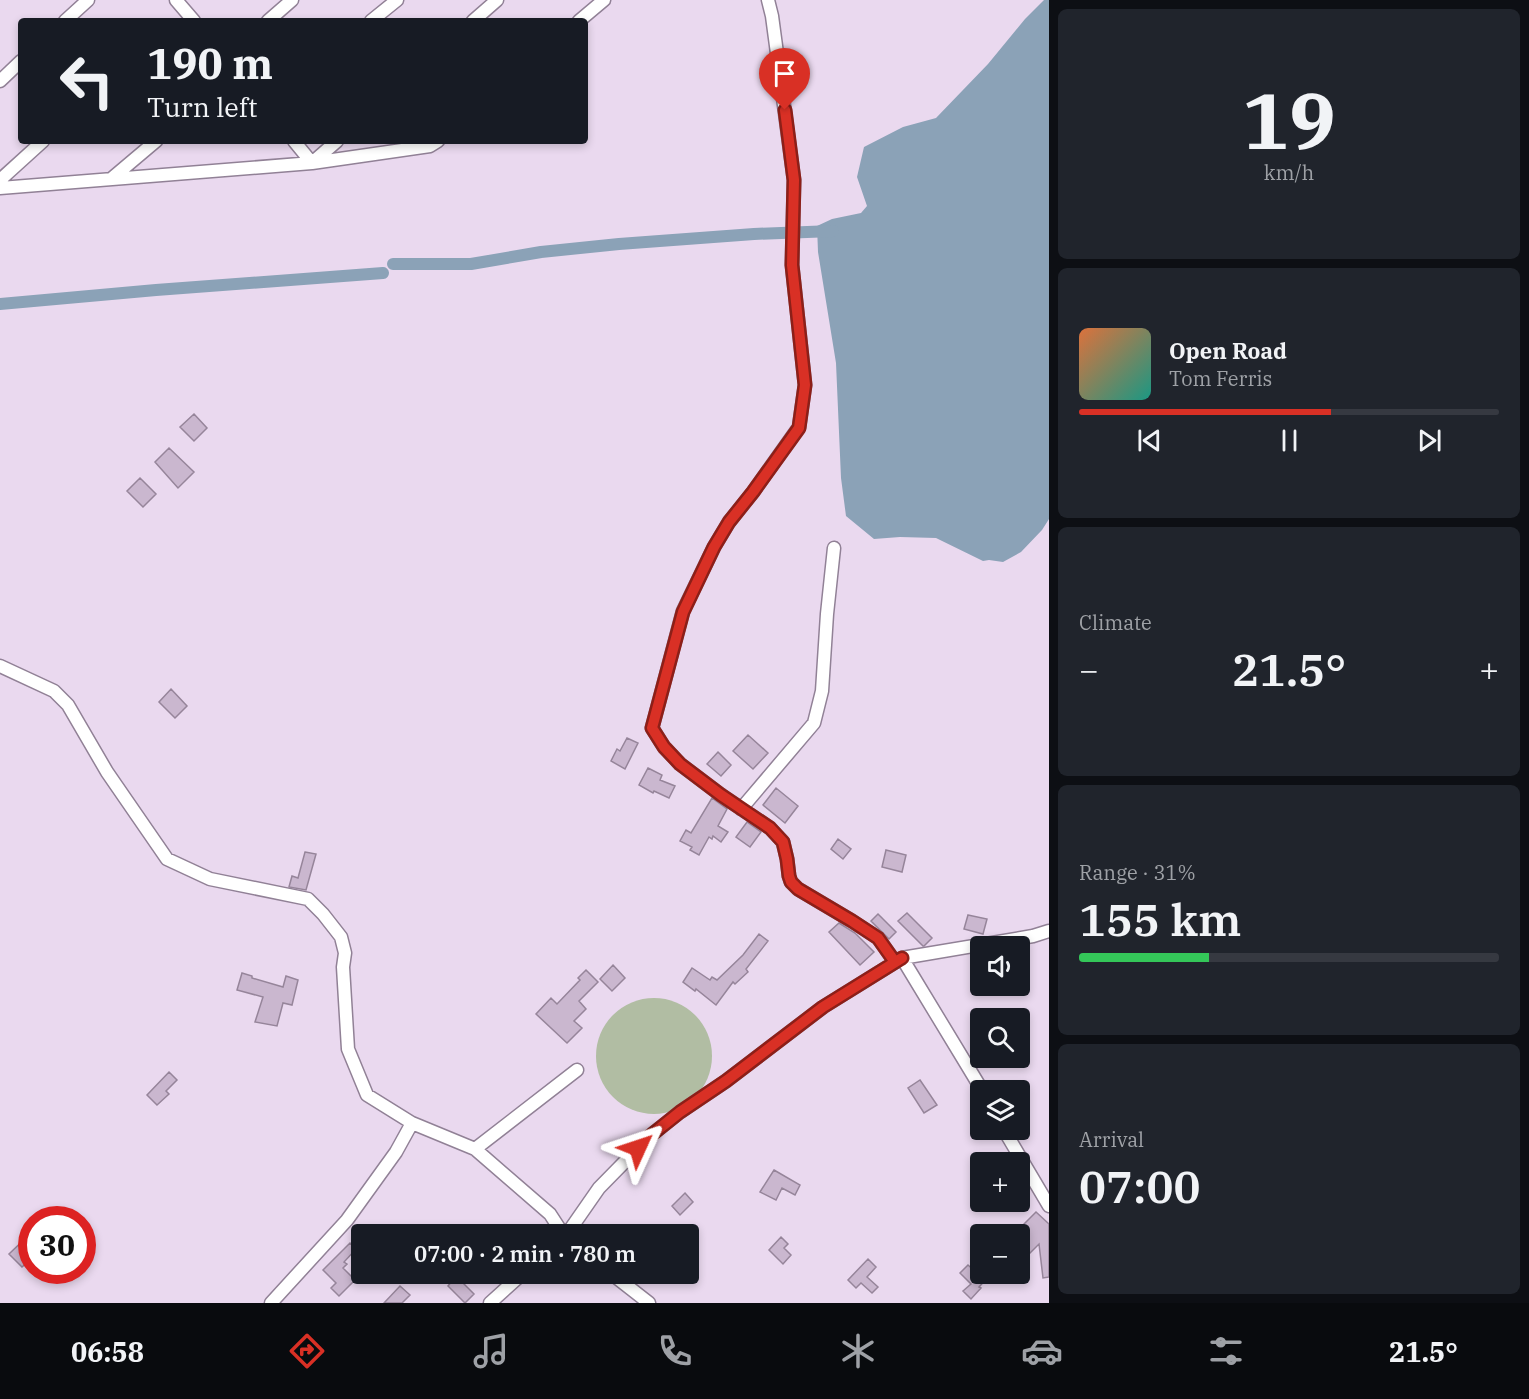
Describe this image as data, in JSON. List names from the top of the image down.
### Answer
{
  "page": {
    "tile": [
      ["19", "km/h"],
      "Climate",
      ["Range · 31%", "155 km"],
      ["Arrival", "07:00"]
    ],
    "turn": ["190 m", "Turn left"],
    "song": ["Open Road", "Tom Ferris"],
    "heat": ["−", "21.5°", "+"],
    "map_buttons": ["+", "−"],
    "limit": "30",
    "trip": "07:00 · 2 min · 780 m",
    "tabs": ["06:58", "21.5°"]
  }
}
